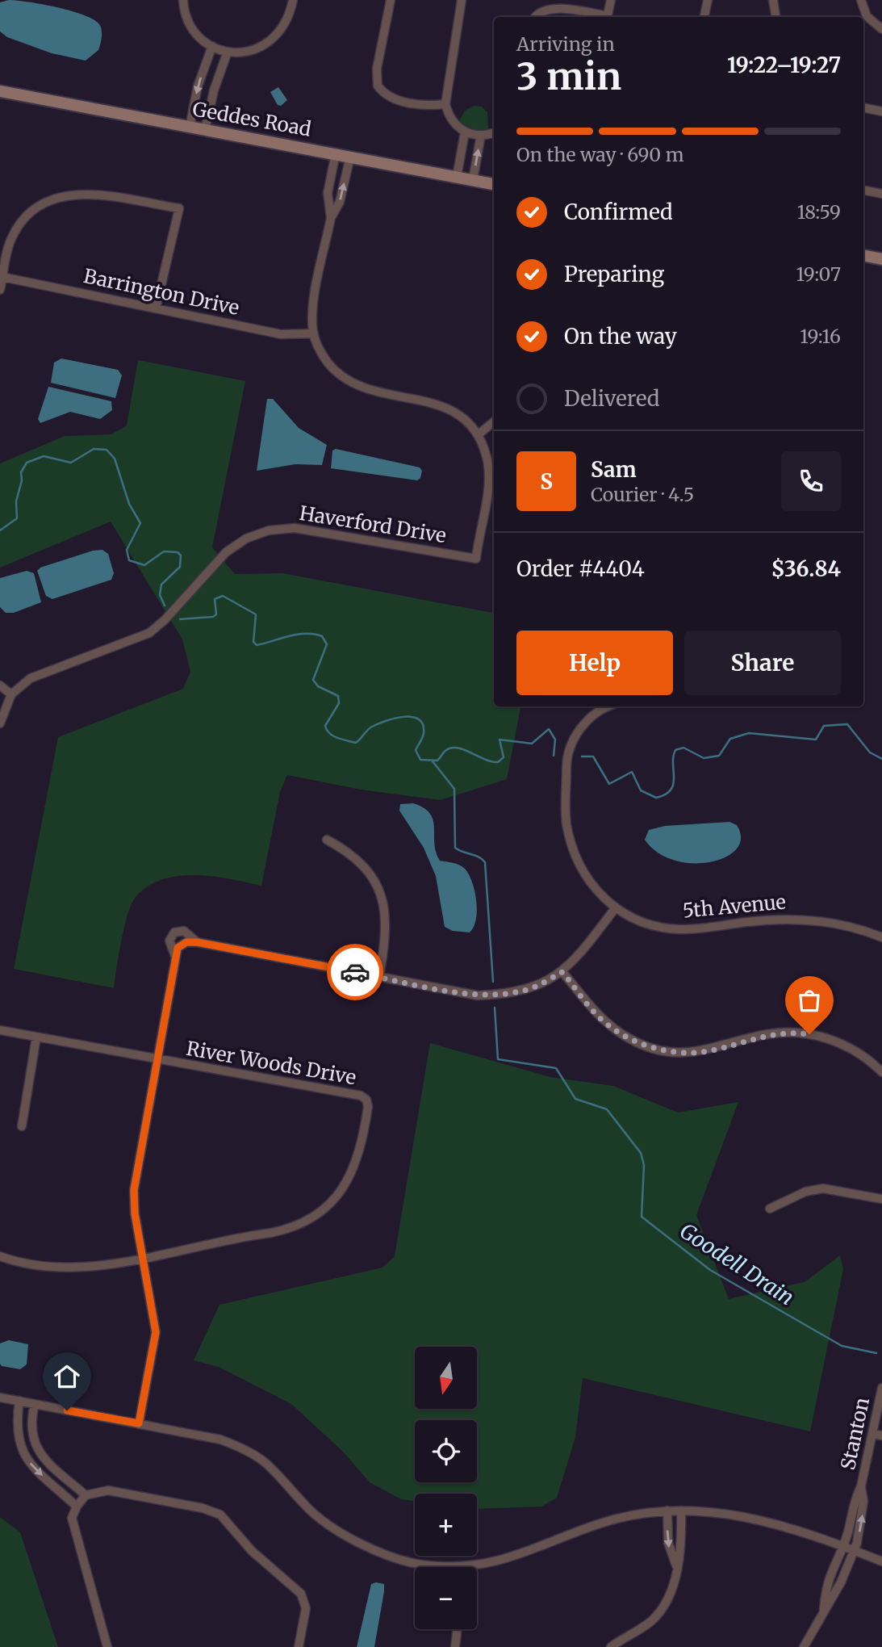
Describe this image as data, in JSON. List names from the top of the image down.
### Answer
{
  "streets": {
    "main road": ["Geddes Road"],
    "street": [
      "Barrington Drive",
      "Haverford Drive",
      "5th Avenue",
      "River Woods Drive",
      "Stanton"
    ]
  },
  "water": ["Goodell Drain"],
  "north": "bottom",
  "page": {
    "heading": ["3 min", "Arriving in", "19:22–19:27"],
    "panel": [
      "Sam",
      "Courier · 4.5",
      "Order #4404",
      "$36.84"
    ],
    "bar": "On the way · 690 m",
    "list": [
      ["Confirmed", "18:59"],
      ["Preparing", "19:07"],
      ["On the way", "19:16"],
      "Delivered"
    ],
    "round": "S",
    "buttons": ["Help", "Share"],
    "map_buttons": ["+", "−"]
  }
}
